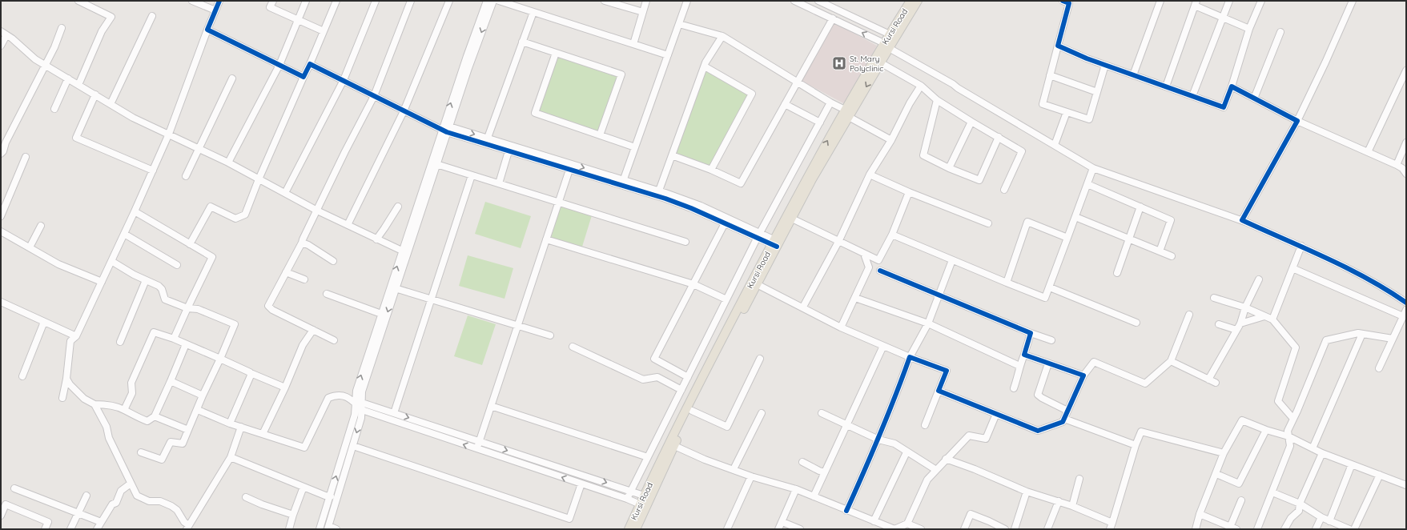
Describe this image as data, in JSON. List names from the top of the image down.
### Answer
{
  "streets": {
    "main road": ["Kursi Road"]
  },
  "places": {
    "hospital": ["St. Mary Polyclinic"]
  }
}
